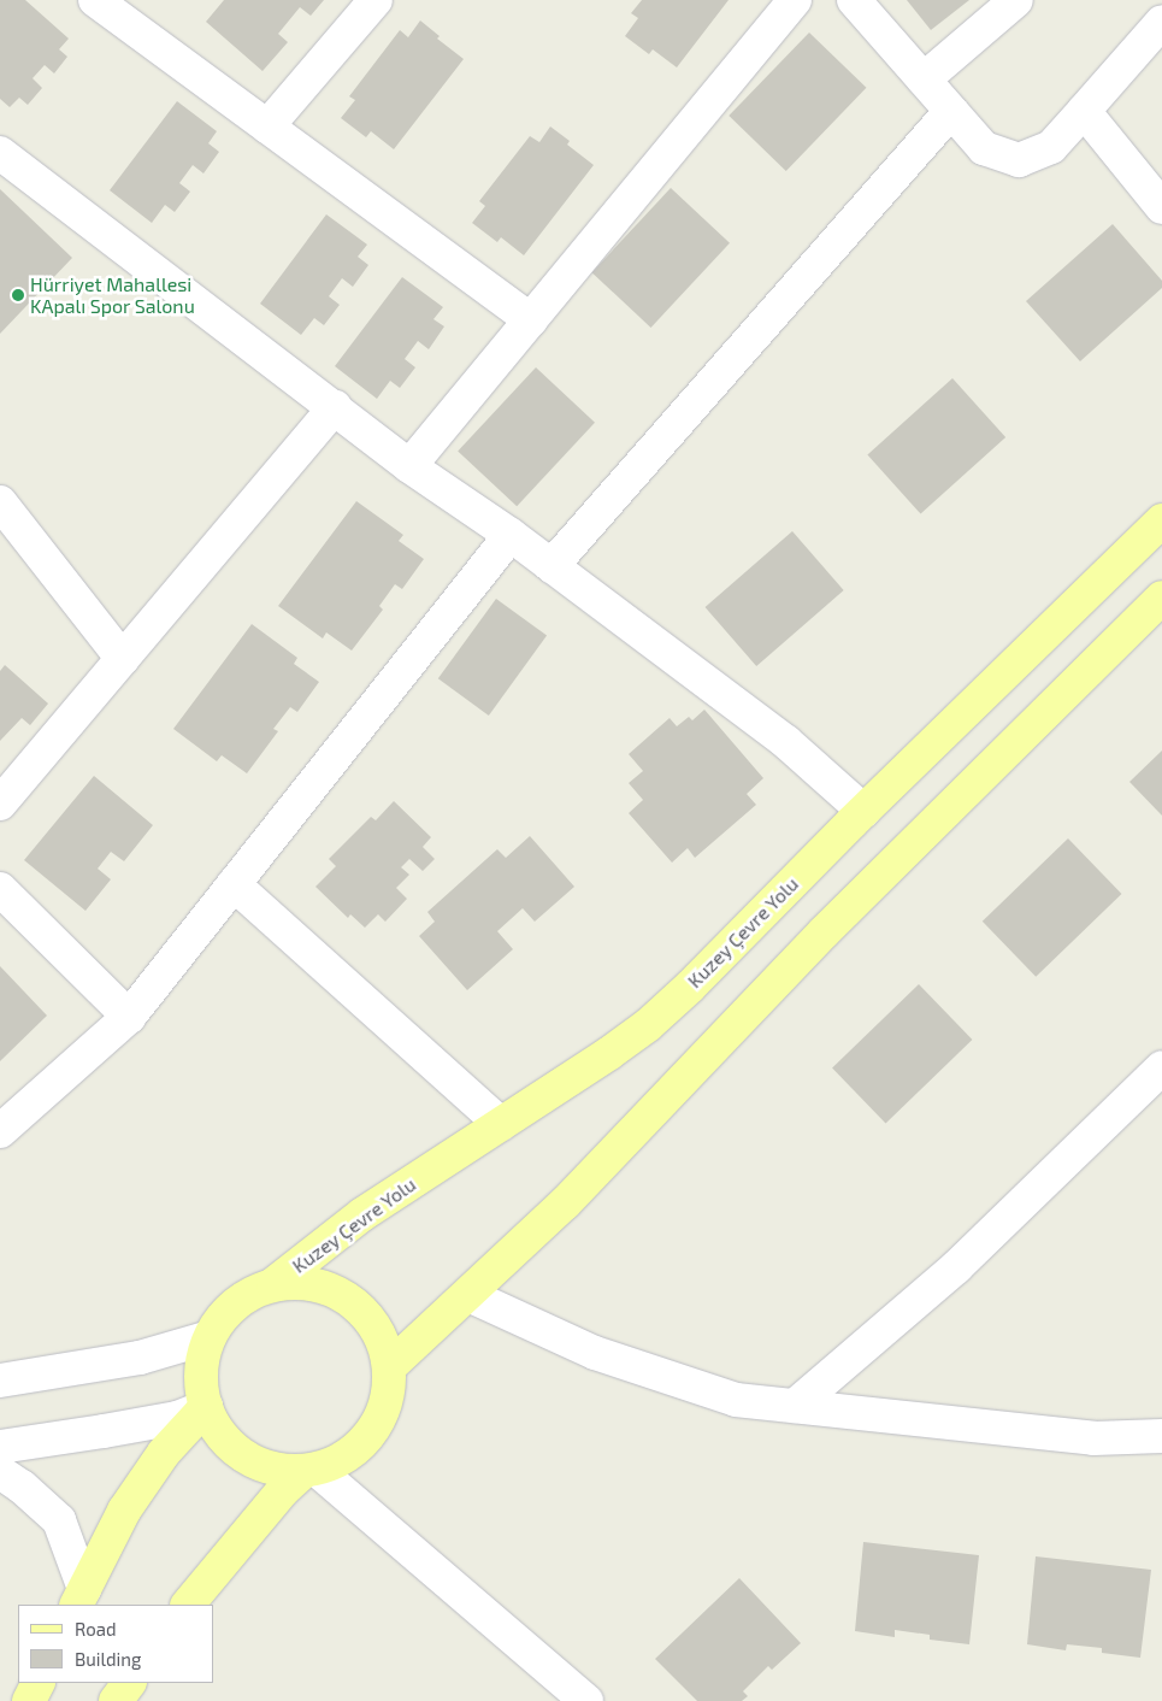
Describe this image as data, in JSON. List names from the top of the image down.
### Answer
{
  "streets": {
    "main road": ["Kuzey Çevre Yolu"]
  },
  "places": ["Hürriyet Mahallesi KApalı Spor Salonu"],
  "legend": ["Road", "Building"]
}
